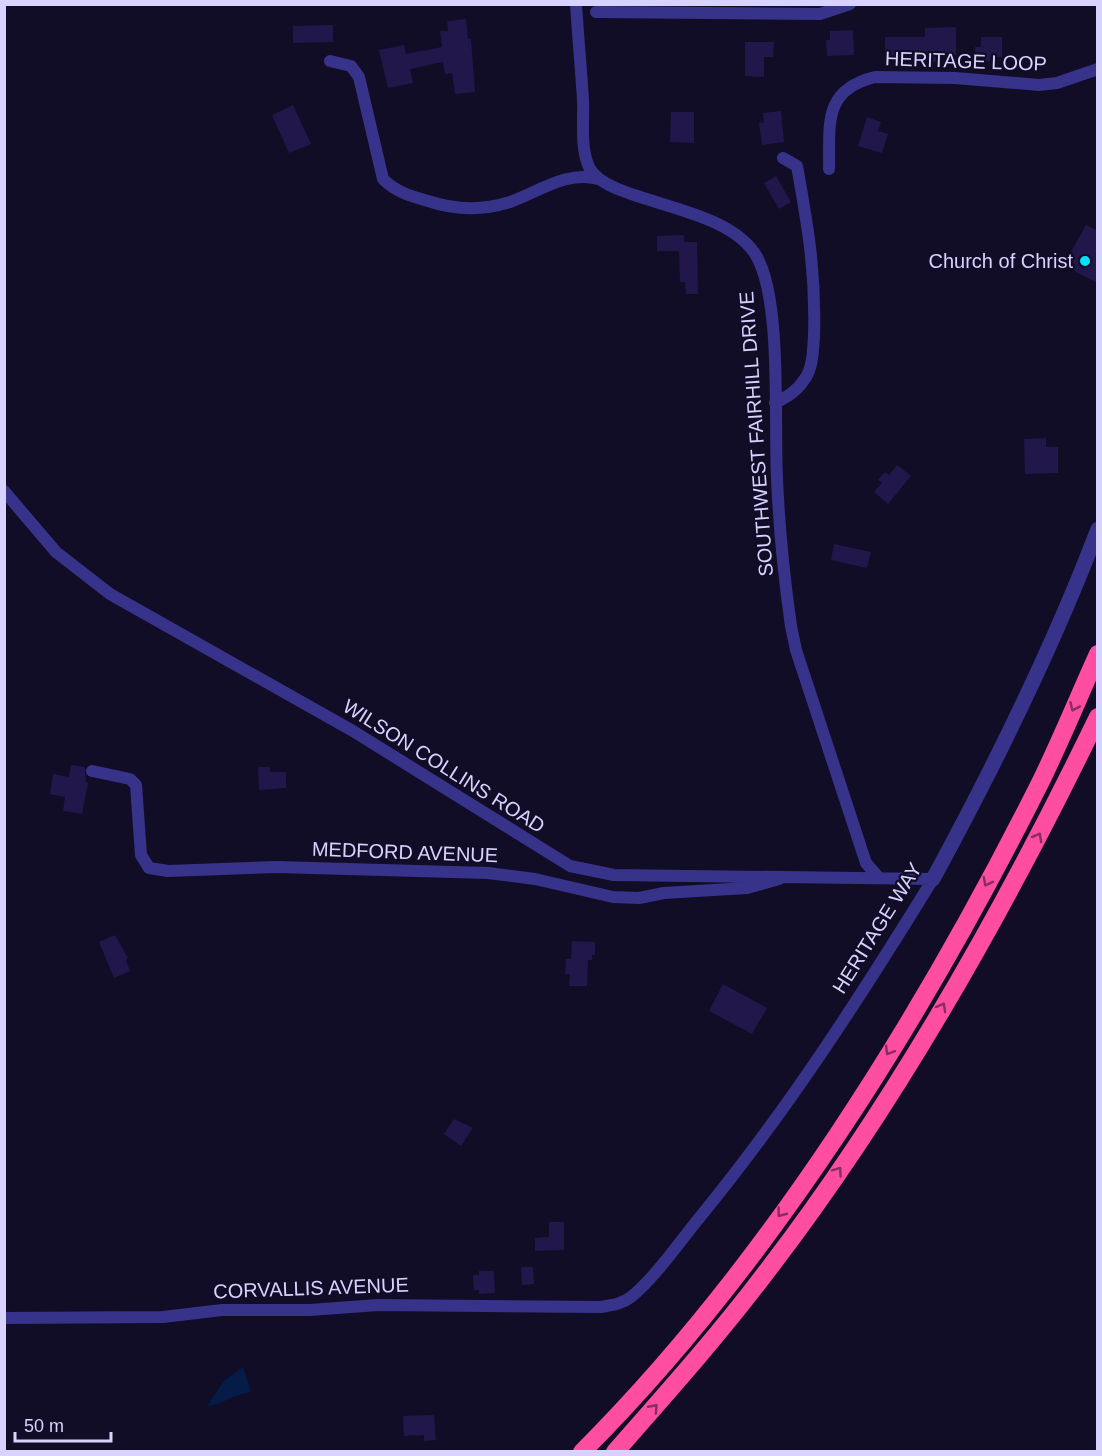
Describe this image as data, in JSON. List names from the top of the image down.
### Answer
{
  "streets": {
    "street": [
      "HERITAGE LOOP",
      "SOUTHWEST FAIRHILL DRIVE",
      "WILSON COLLINS ROAD",
      "MEDFORD AVENUE",
      "HERITAGE WAY",
      "CORVALLIS AVENUE"
    ]
  },
  "crossings": [
    ["SOUTHWEST FAIRHILL DRIVE", "WILSON COLLINS ROAD"],
    ["WILSON COLLINS ROAD", "MEDFORD AVENUE"],
    ["WILSON COLLINS ROAD", "HERITAGE WAY"],
    ["HERITAGE WAY", "CORVALLIS AVENUE"]
  ],
  "places": ["Church of Christ"],
  "scale_bar": "50 m"
}
